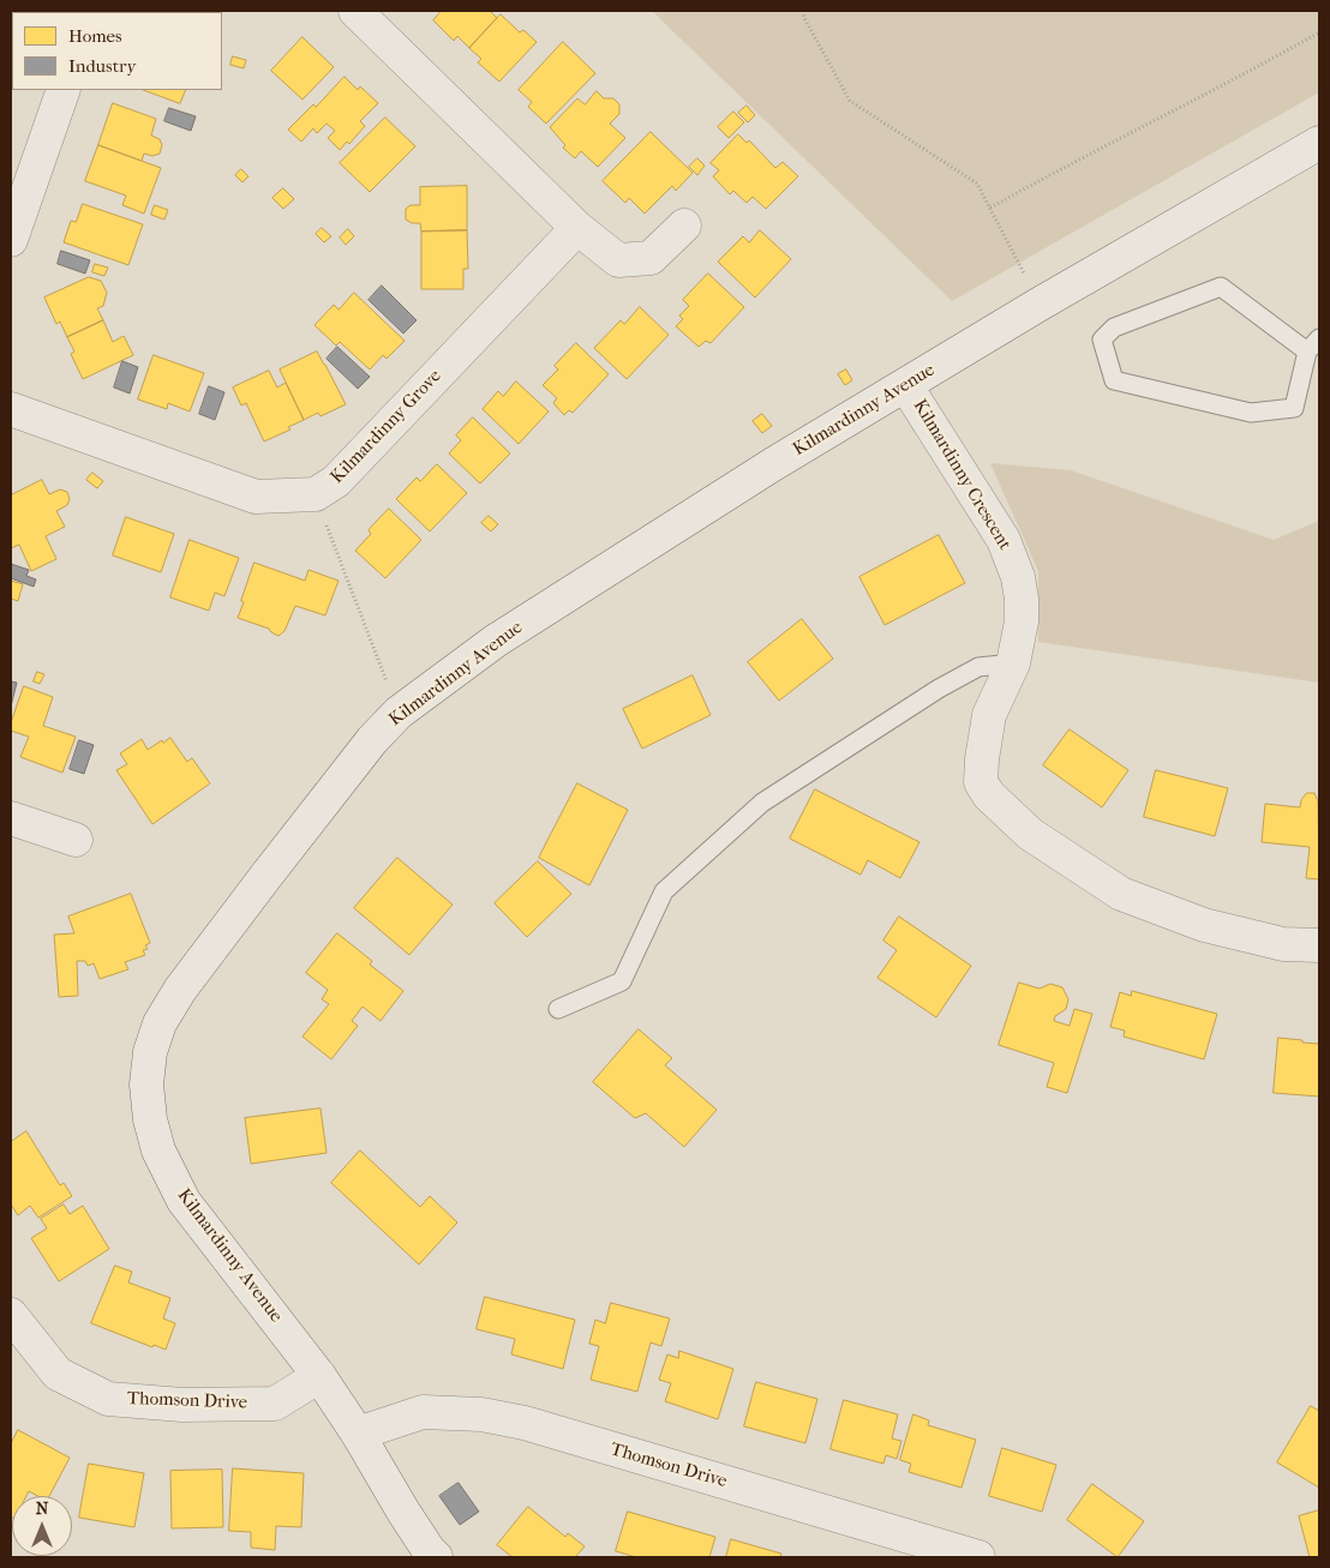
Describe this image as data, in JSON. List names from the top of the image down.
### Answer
{
  "streets": {
    "street": [
      "Kilmardinny Avenue",
      "Kilmardinny Grove",
      "Kilmardinny Crescent",
      "Thomson Drive"
    ]
  },
  "crossings": [
    ["Kilmardinny Avenue", "Kilmardinny Crescent"],
    ["Kilmardinny Avenue", "Thomson Drive"]
  ],
  "legend": ["Homes", "Industry"],
  "north": "top"
}
